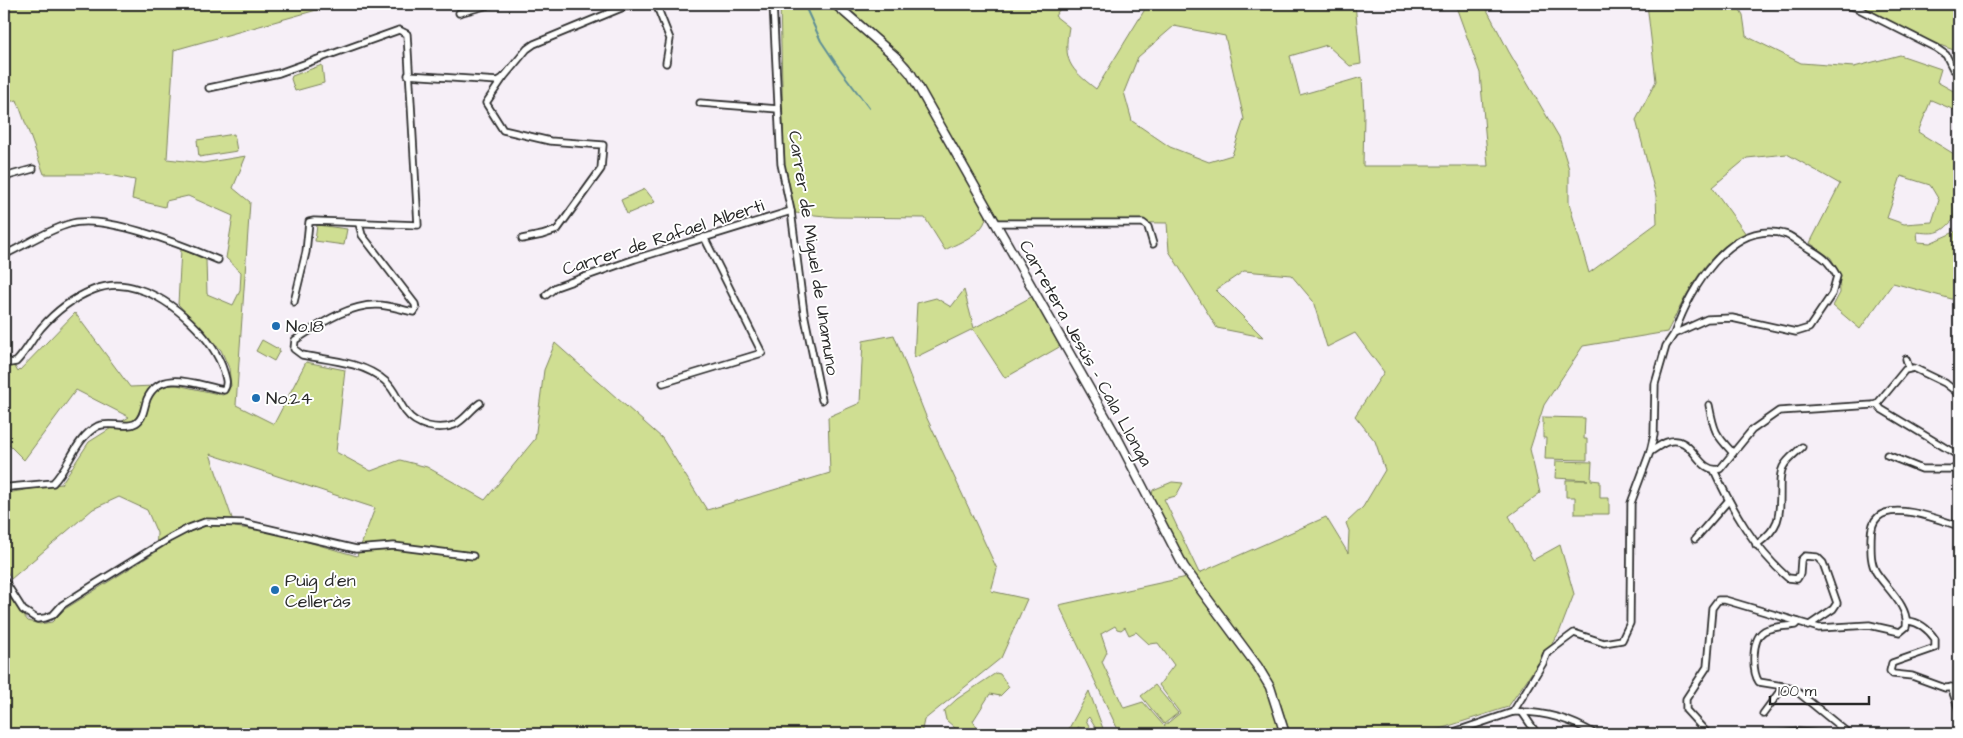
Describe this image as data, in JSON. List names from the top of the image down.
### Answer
{
  "streets": {
    "main road": ["Carretera Jesús - Cala Llonga"],
    "street": ["Carrer de Rafael Alberti", "Carrer de Miguel de Unamuno"]
  },
  "crossings": [
    ["Carrer de Rafael Alberti", "Carrer de Miguel de Unamuno"]
  ],
  "places": ["No.18", "No.24", "Puig d'en Celleràs"],
  "scale_bar": "100 m"
}
